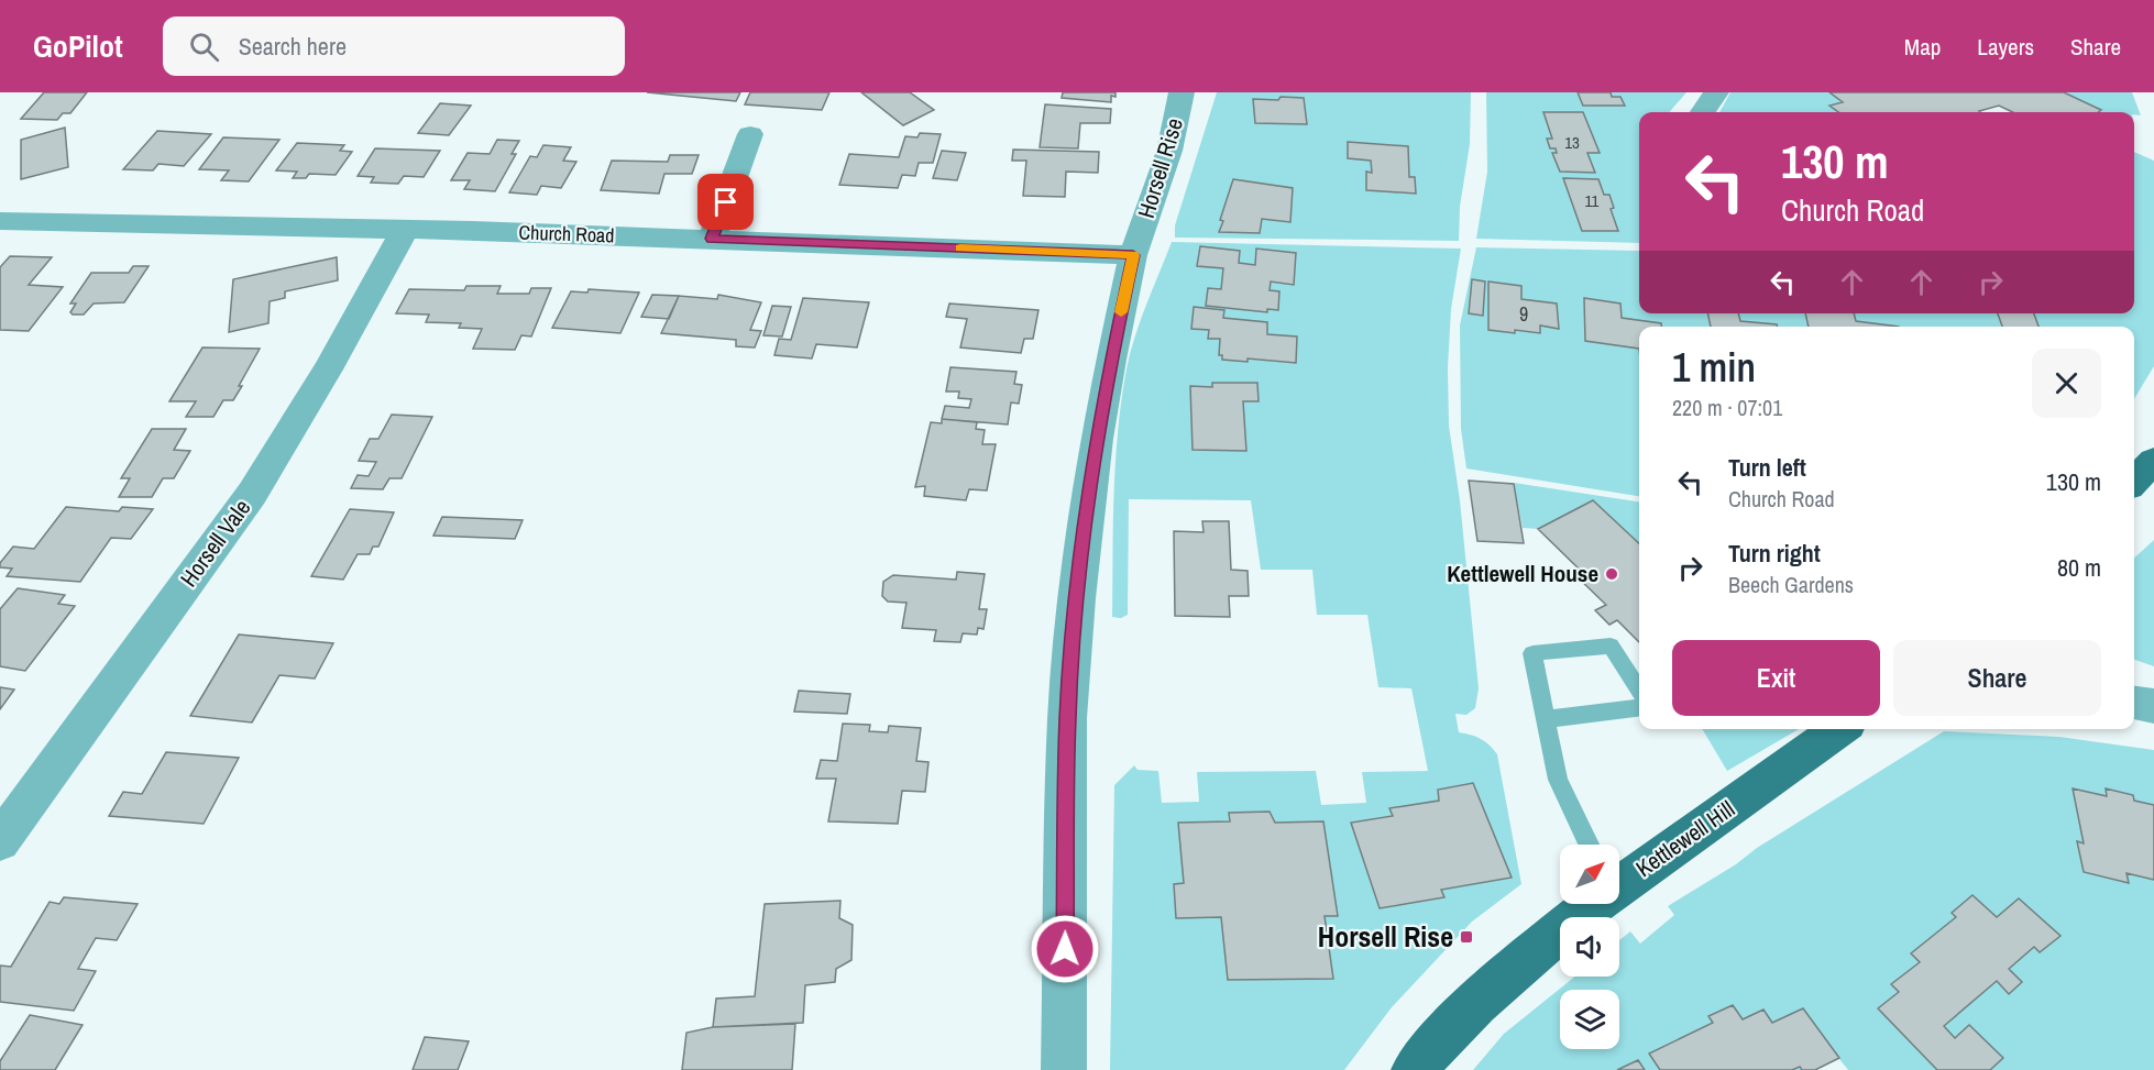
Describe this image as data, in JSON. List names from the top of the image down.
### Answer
{
  "streets": {
    "main road": ["Kettlewell Hill"],
    "street": ["Horsell Rise", "Church Road", "Horsell Vale"]
  },
  "crossings": [
    ["Horsell Rise", "Church Road"],
    ["Church Road", "Horsell Vale"]
  ],
  "places": {
    "other": ["Kettlewell House"],
    "transit": ["Horsell Rise"]
  },
  "house_numbers": ["13", "11", "9"],
  "north": "top right",
  "page": {
    "header": "GoPilot",
    "search": "Search here",
    "nav": ["Map", "Layers", "Share"],
    "turn": ["130 m", "Church Road"],
    "heading": ["1 min", "220 m · 07:01"],
    "list": [
      {
        "name": "Turn left",
        "note": "Church Road",
        "value": "130 m"
      },
      {
        "name": "Turn right",
        "note": "Beech Gardens",
        "value": "80 m"
      }
    ],
    "buttons": ["Exit", "Share"]
  }
}
